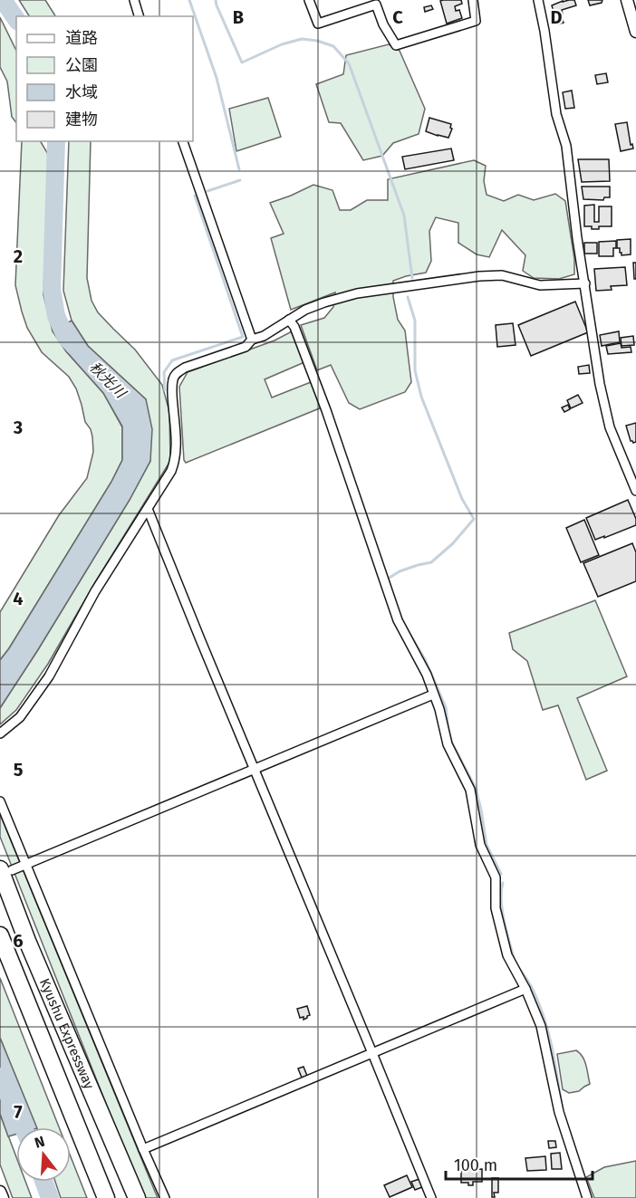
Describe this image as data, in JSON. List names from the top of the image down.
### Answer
{
  "streets": {
    "highway": ["Kyushu Expressway"]
  },
  "water": ["秋光川"],
  "legend": [
    "道路",
    "公園",
    "水域",
    "建物"
  ],
  "scale_bar": "100 m",
  "north": "top",
  "grid": {
    "columns": ["B", "C", "D"],
    "rows": [
      "2",
      "3",
      "4",
      "5",
      "6",
      "7"
    ]
  }
}
